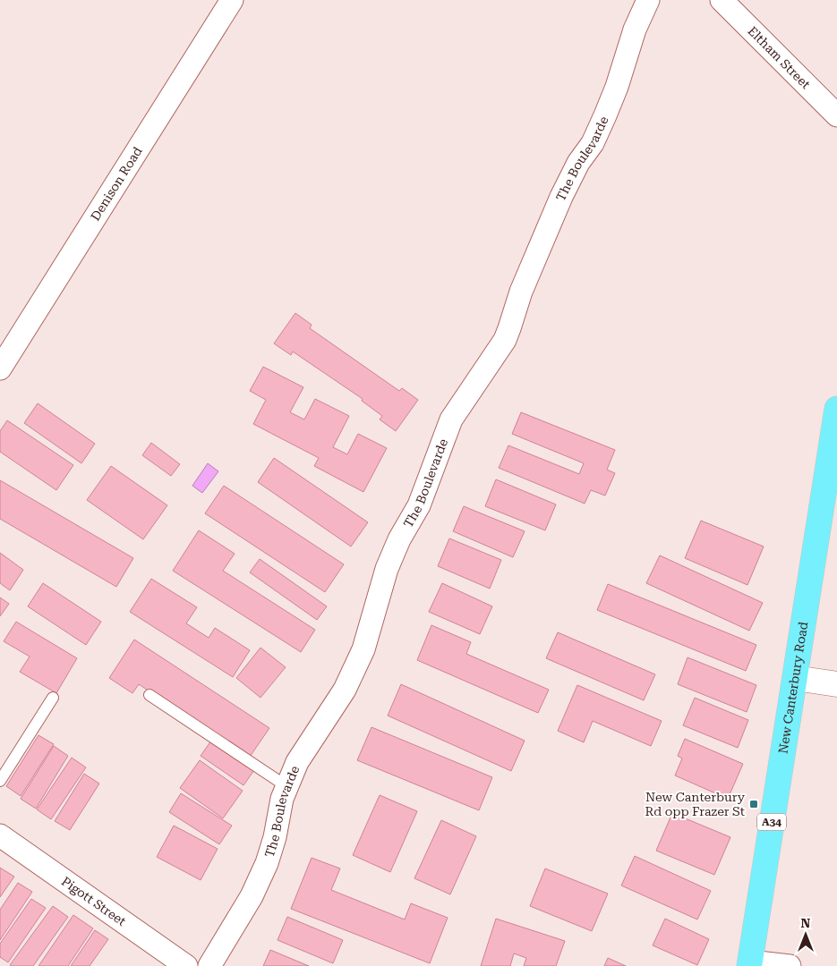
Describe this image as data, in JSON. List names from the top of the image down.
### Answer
{
  "streets": {
    "highway": ["New Canterbury Road", "A34"],
    "street": [
      "Eltham Street",
      "The Boulevarde",
      "Denison Road",
      "Pigott Street"
    ]
  },
  "places": {
    "transit": ["New Canterbury Rd opp Frazer St"]
  },
  "north": "top"
}
